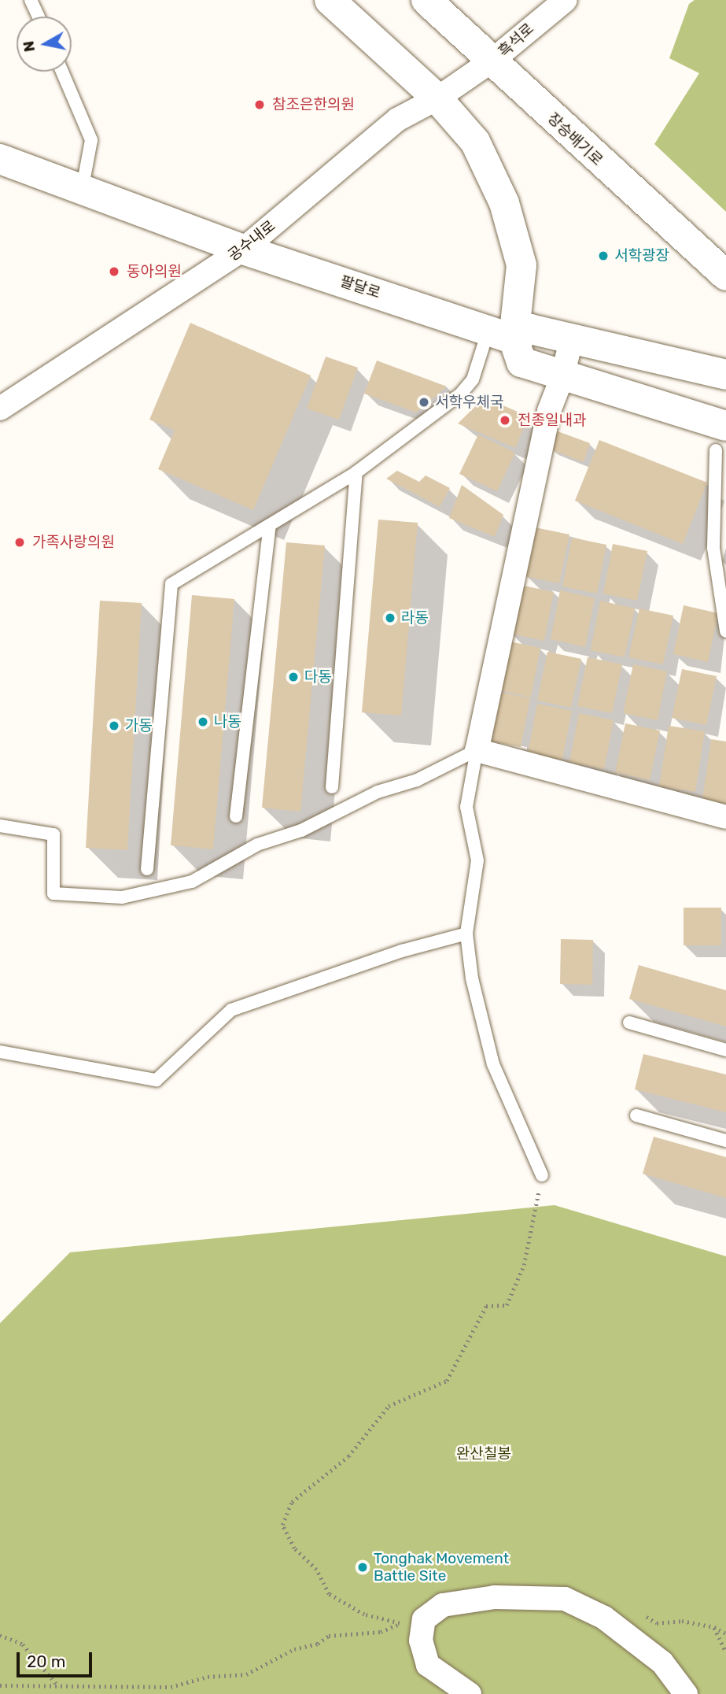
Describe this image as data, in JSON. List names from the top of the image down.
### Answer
{
  "streets": {
    "street": [
      "흑석로",
      "장승배기로",
      "공수내로",
      "팔달로"
    ]
  },
  "crossings": [
    ["흑석로", "장승배기로"],
    ["흑석로", "공수내로"],
    ["장승배기로", "공수내로"],
    ["공수내로", "팔달로"]
  ],
  "parks": ["완산칠봉"],
  "places": [
    "참조은한의원",
    "서학광장",
    "동아의원",
    "서학우체국",
    "전종일내과",
    "가족사랑의원",
    "라동",
    "다동",
    "나동",
    "가동",
    "Tonghak Movement Battle Site"
  ],
  "scale_bar": "20 m",
  "north": "left"
}
